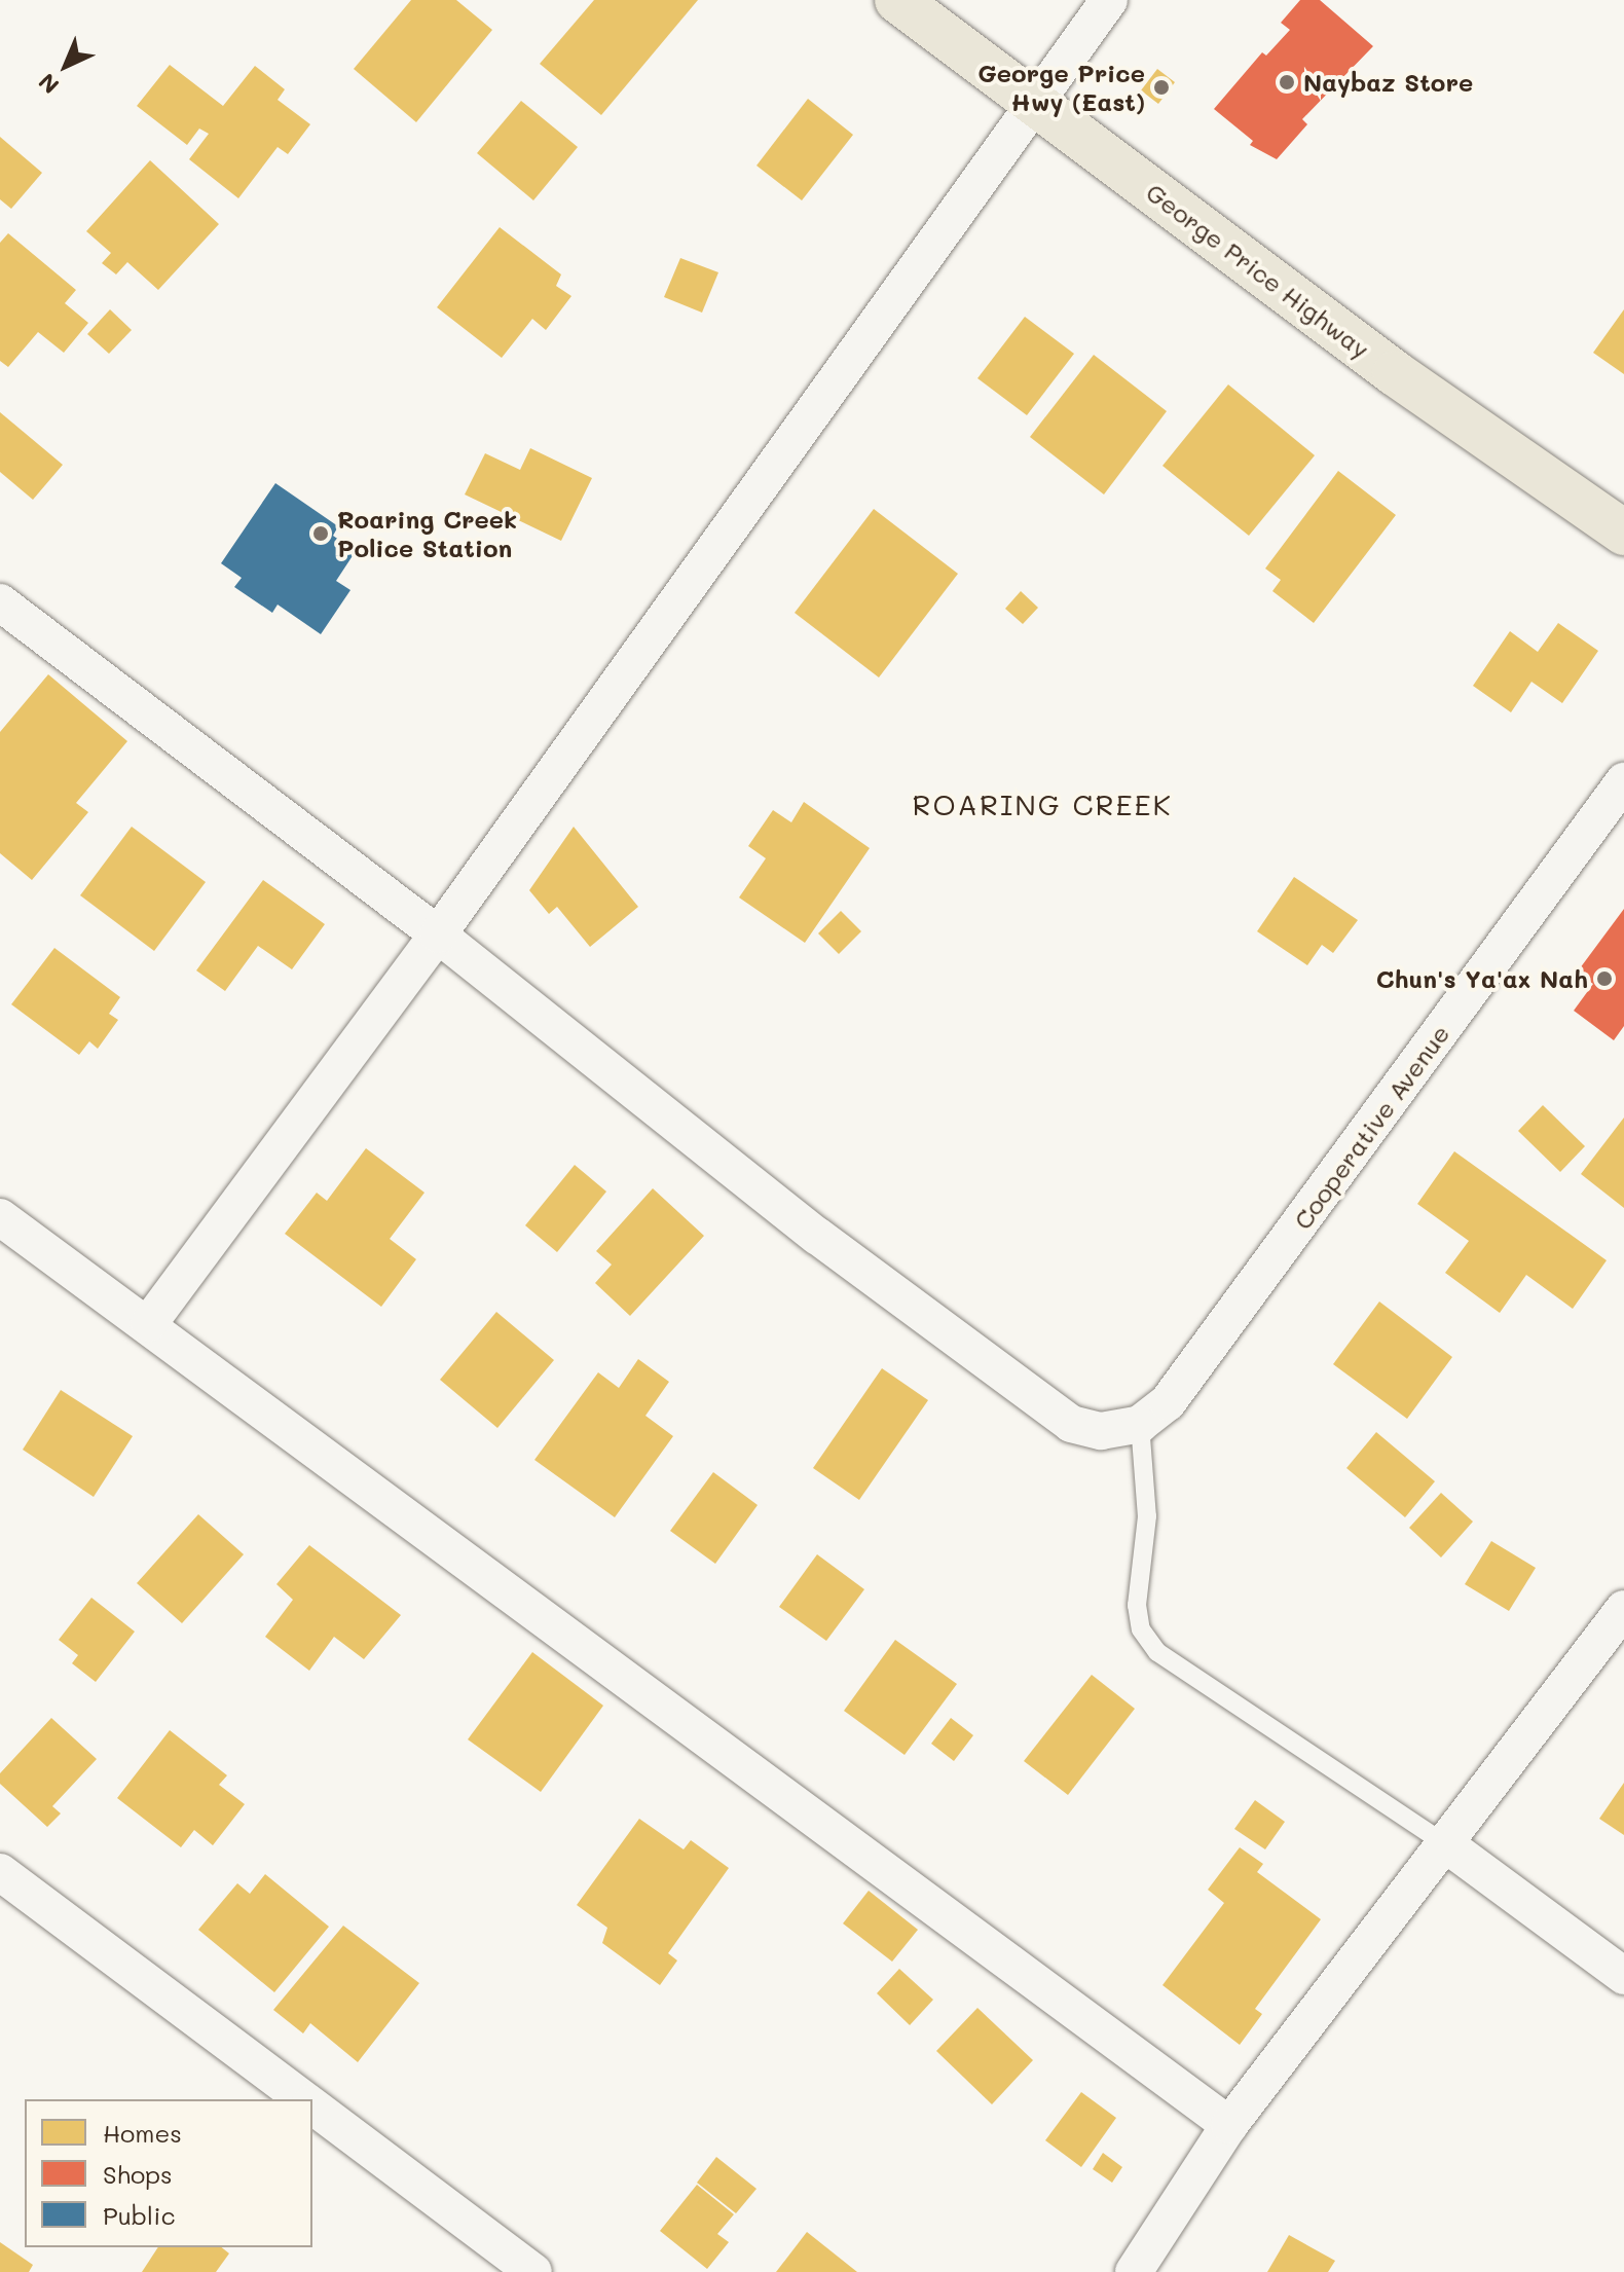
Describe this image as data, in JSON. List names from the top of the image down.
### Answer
{
  "streets": {
    "highway": ["George Price Highway"],
    "street": ["Cooperative Avenue"]
  },
  "districts": ["ROARING CREEK"],
  "places": [
    "Naybaz Store",
    "George Price Hwy (East)",
    "Roaring Creek Police Station",
    "Chun's Ya'ax Nah"
  ],
  "legend": ["Homes", "Shops", "Public"],
  "north": "bottom left"
}
